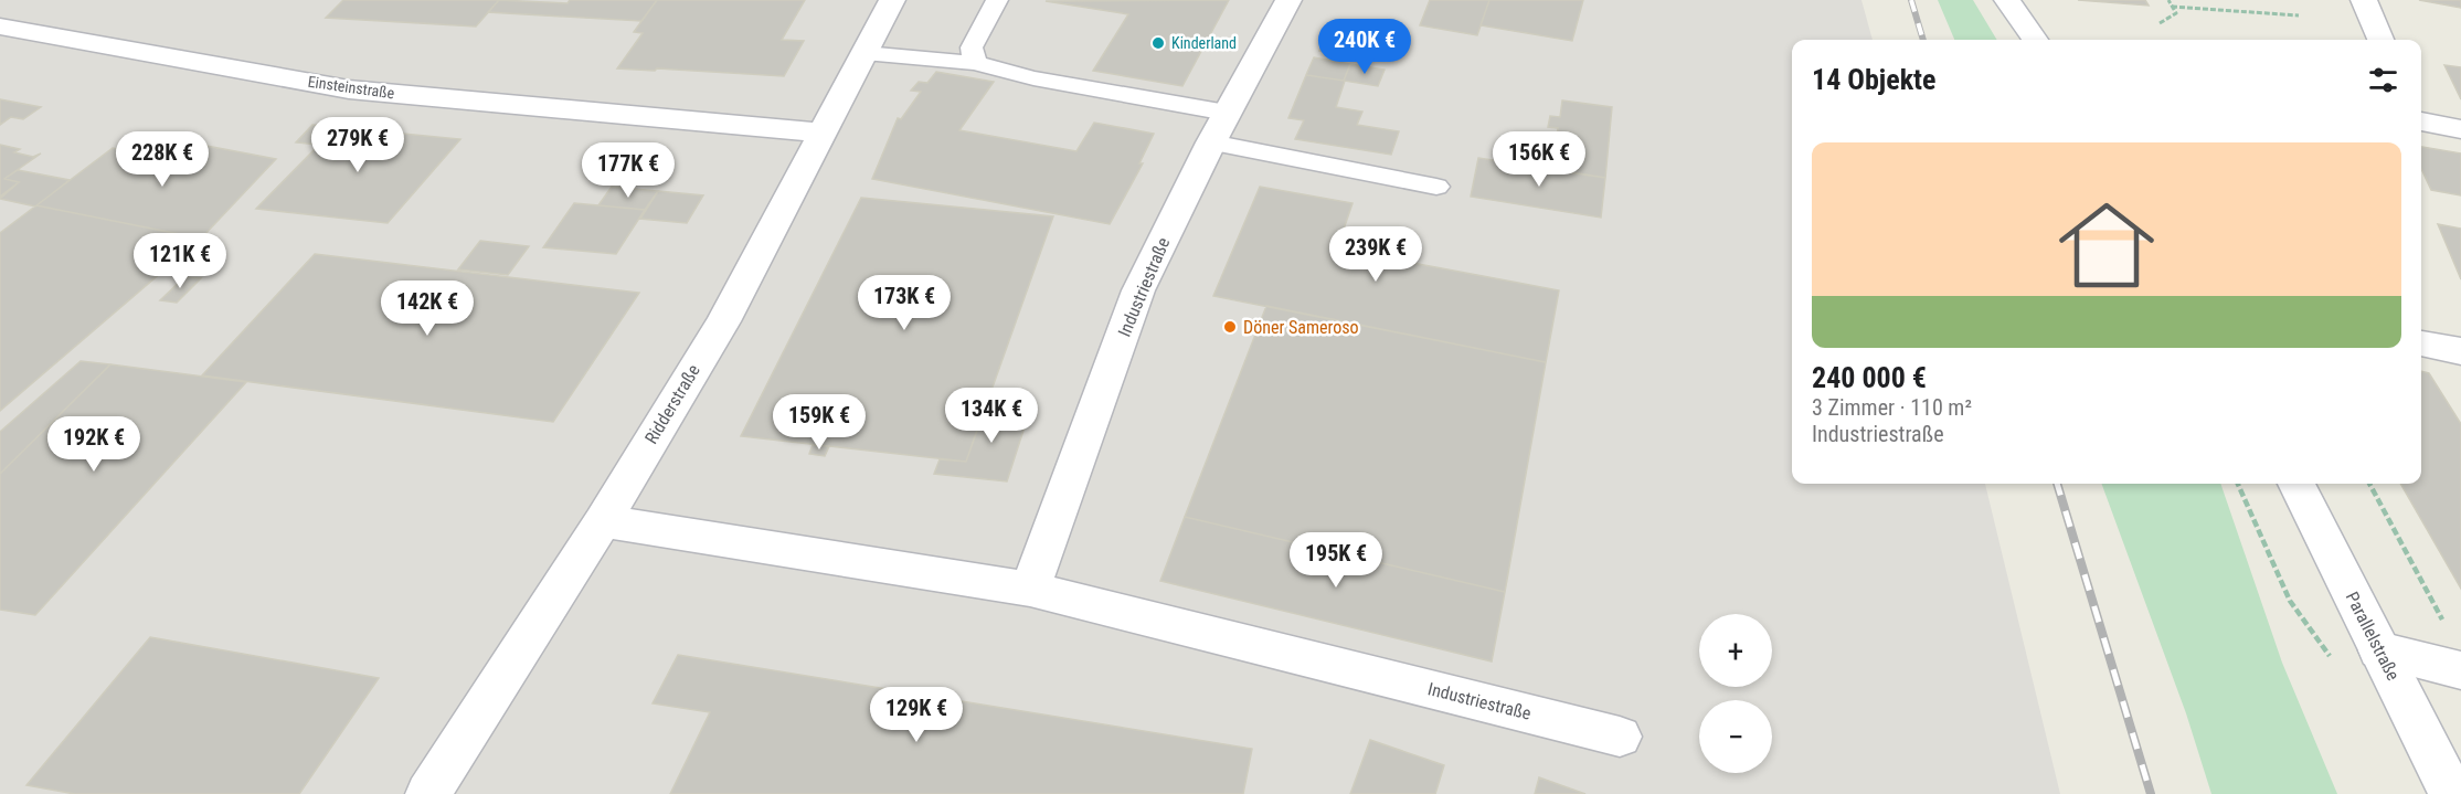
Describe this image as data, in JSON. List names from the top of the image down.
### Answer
{
  "streets": {
    "street": [
      "Einsteinstraße",
      "Industriestraße",
      "Ridderstraße",
      "Parallelstraße"
    ]
  },
  "crossings": [
    ["Einsteinstraße", "Ridderstraße"],
    ["Industriestraße", "Ridderstraße"]
  ],
  "places": ["Kinderland", "Döner Sameroso"],
  "page": {
    "price": [
      "240K €",
      "279K €",
      "228K €",
      "156K €",
      "177K €",
      "239K €",
      "121K €",
      "173K €",
      "142K €",
      "134K €",
      "159K €",
      "192K €",
      "195K €",
      "129K €"
    ],
    "heading": "14 Objekte",
    "list": [
      {
        "name": "240 000 €",
        "note": "3 Zimmer · 110 m² · Industriestraße"
      }
    ],
    "map_buttons": ["+", "−"]
  }
}
